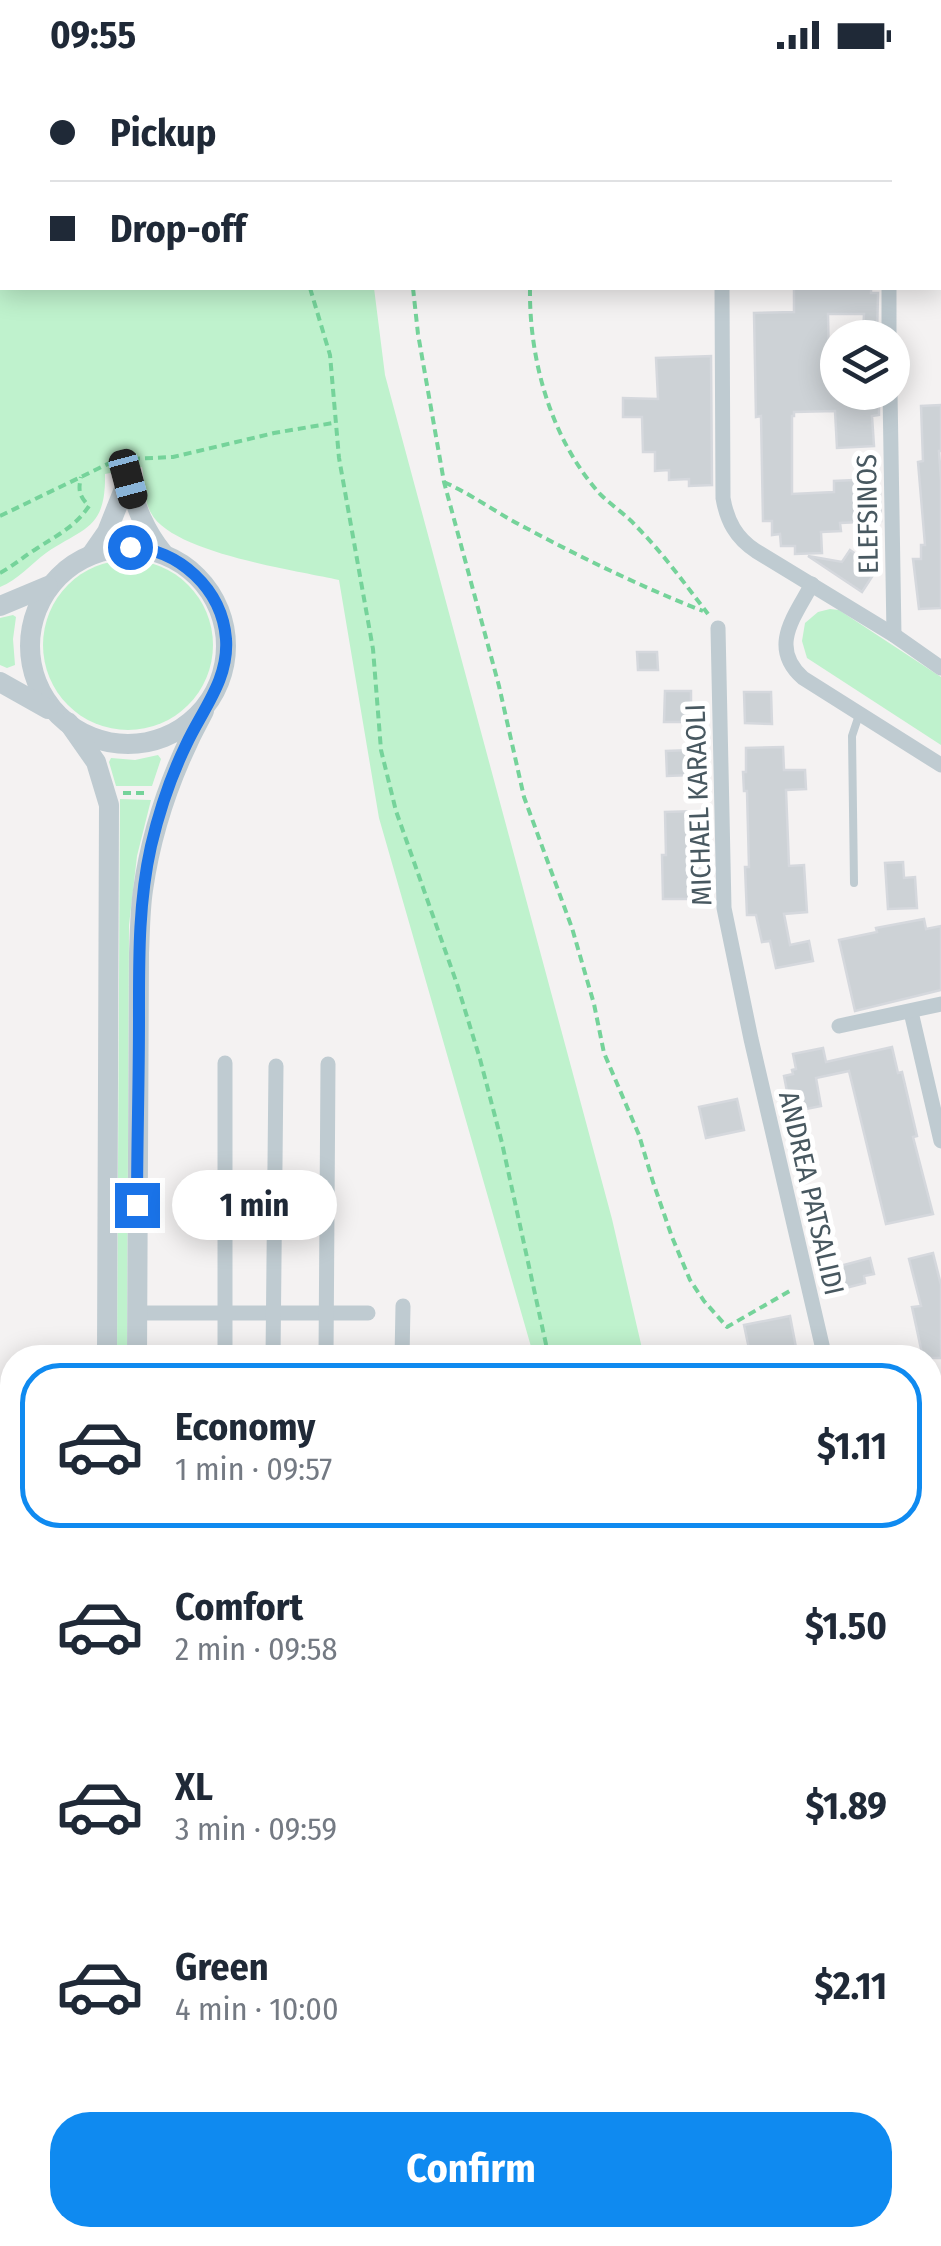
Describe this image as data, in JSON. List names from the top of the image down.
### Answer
{
  "streets": {
    "street": ["ELEFSINOS", "MICHAEL KARAOLI", "ANDREA PATSALIDI"]
  },
  "crossings": [
    ["MICHAEL KARAOLI", "ANDREA PATSALIDI"]
  ],
  "page": {
    "status": "09:55",
    "banner": ["Pickup", "Drop-off"],
    "bubble": "1 min",
    "list": [
      {
        "name": "Economy",
        "note": "1 min · 09:57",
        "value": "$1.11"
      },
      {
        "name": "Comfort",
        "note": "2 min · 09:58",
        "value": "$1.50"
      },
      {
        "name": "XL",
        "note": "3 min · 09:59",
        "value": "$1.89"
      },
      {
        "name": "Green",
        "note": "4 min · 10:00",
        "value": "$2.11"
      }
    ],
    "buttons": "Confirm"
  }
}
